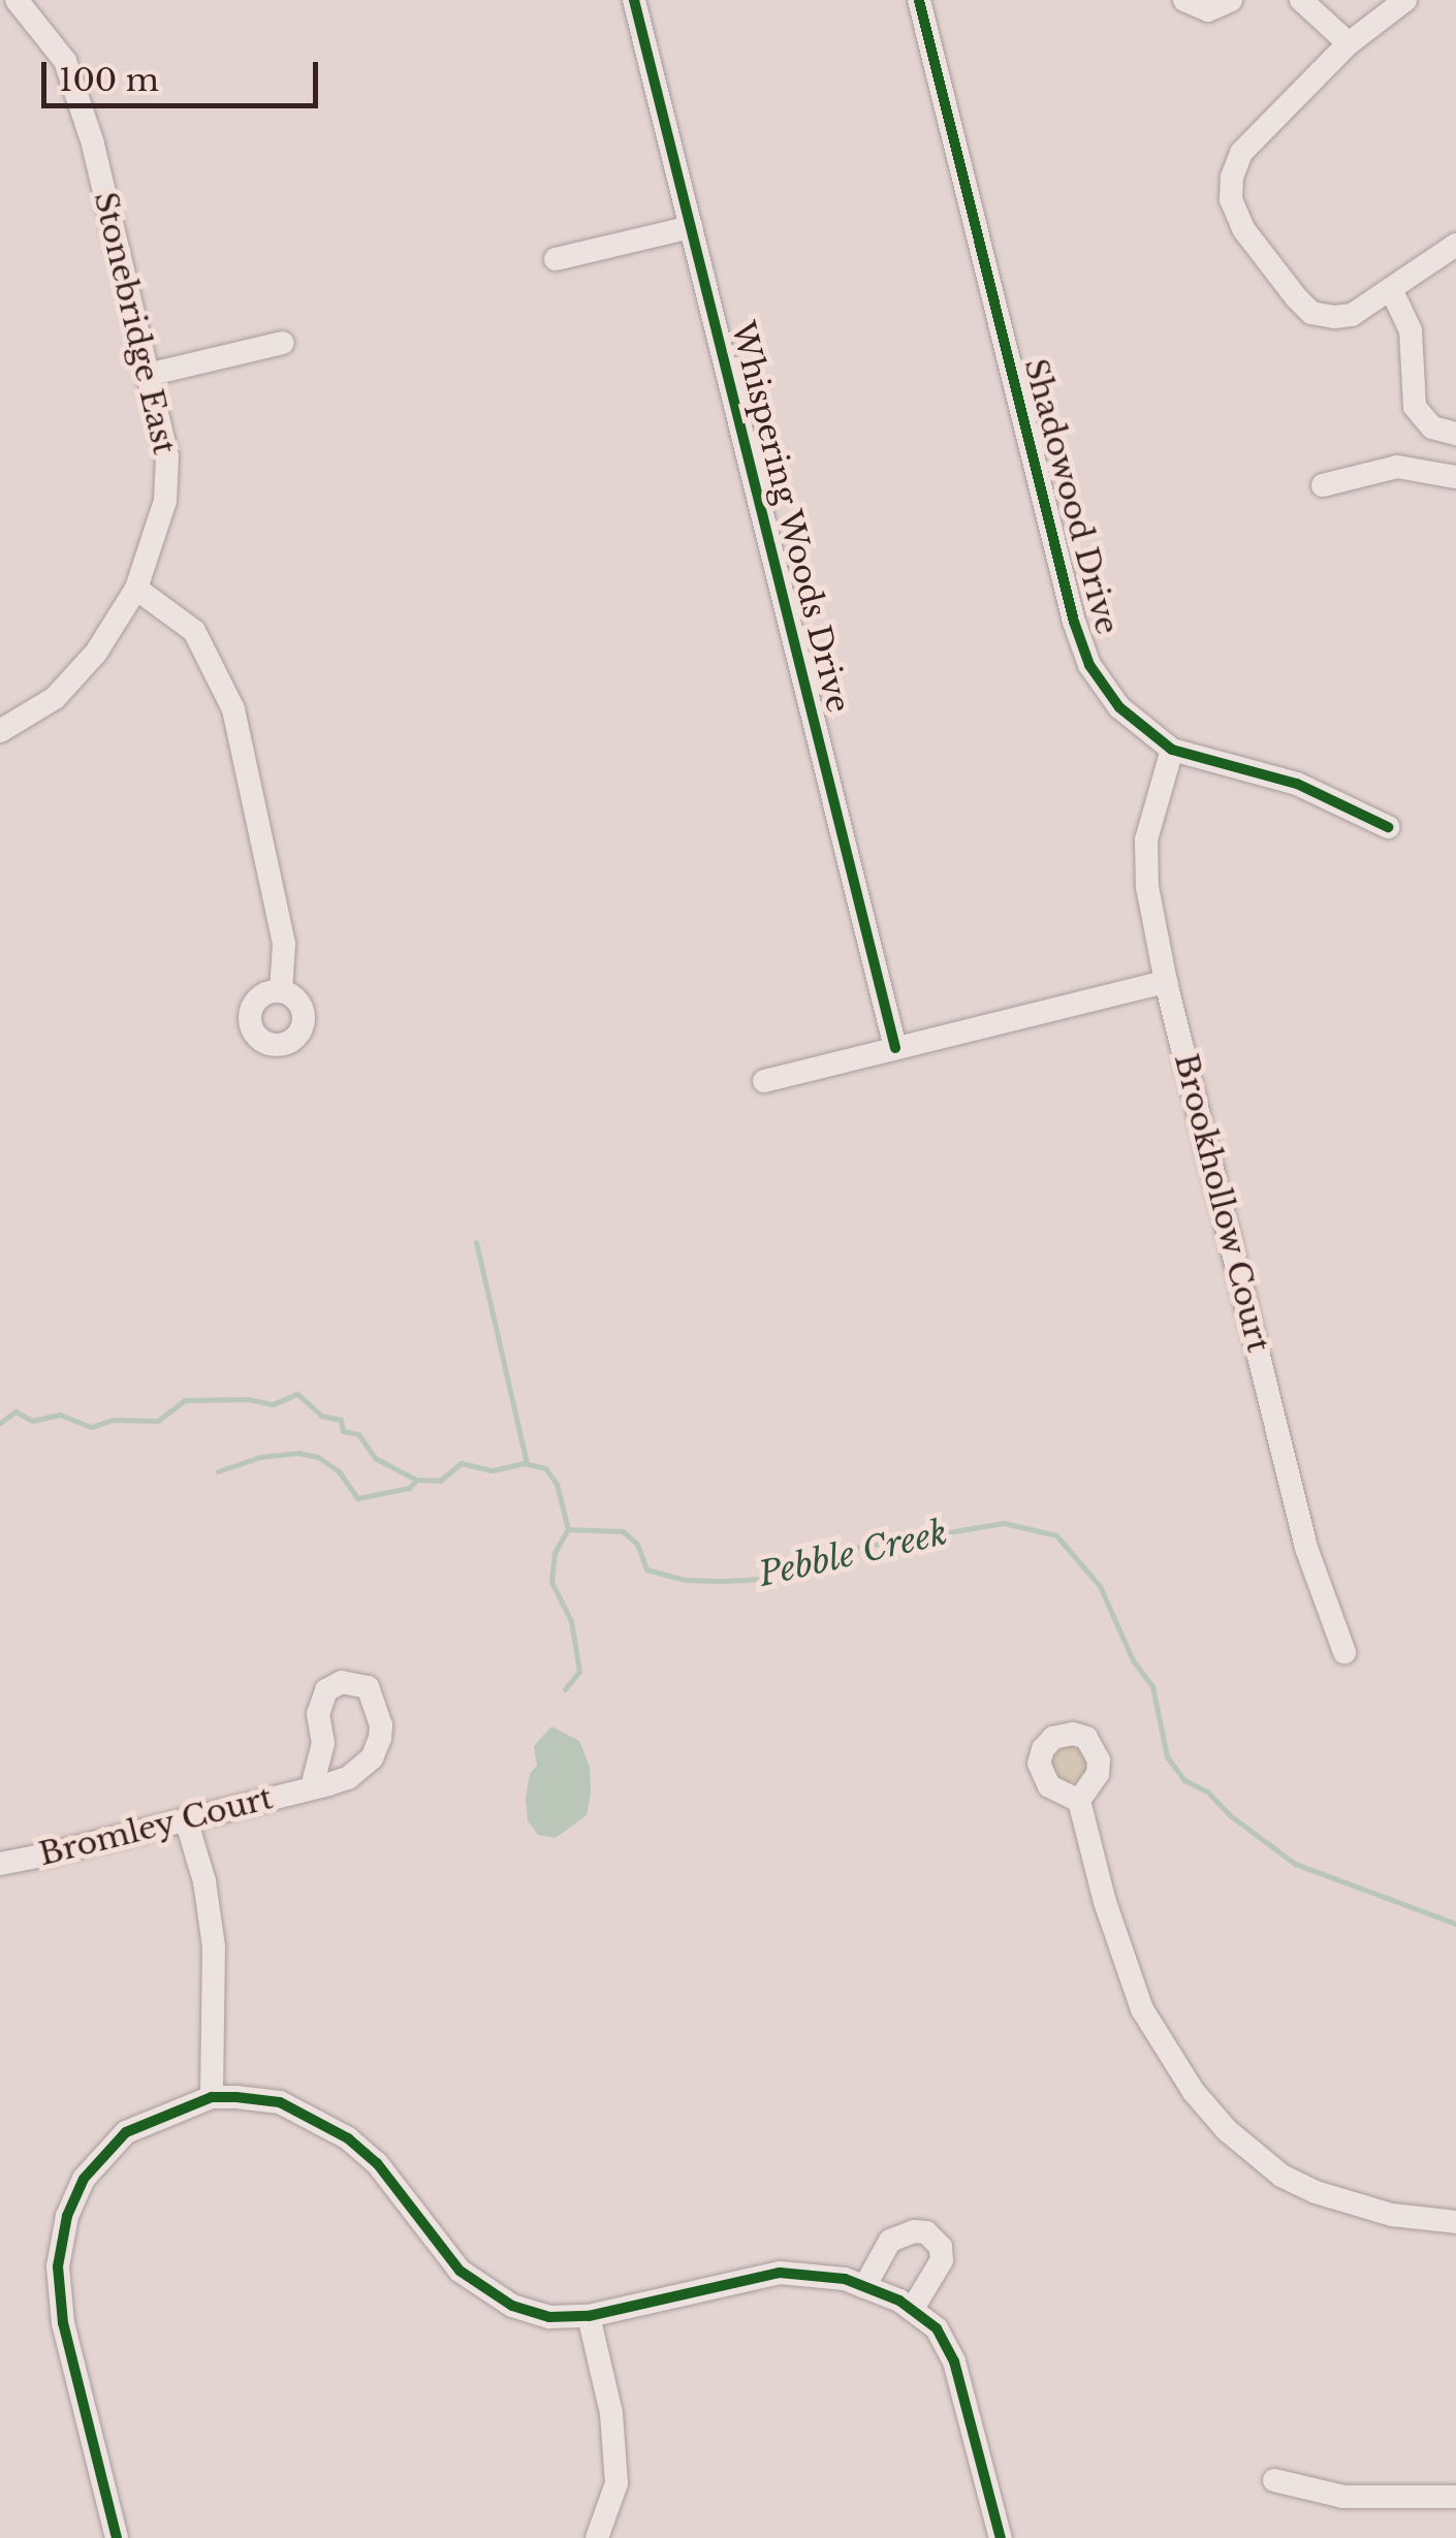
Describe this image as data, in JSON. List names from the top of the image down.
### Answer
{
  "streets": {
    "street": [
      "Stonebridge East",
      "Shadowood Drive",
      "Whispering Woods Drive",
      "Brookhollow Court",
      "Bromley Court"
    ]
  },
  "crossings": [
    ["Shadowood Drive", "Brookhollow Court"]
  ],
  "water": ["Pebble Creek"],
  "scale_bar": "100 m"
}
